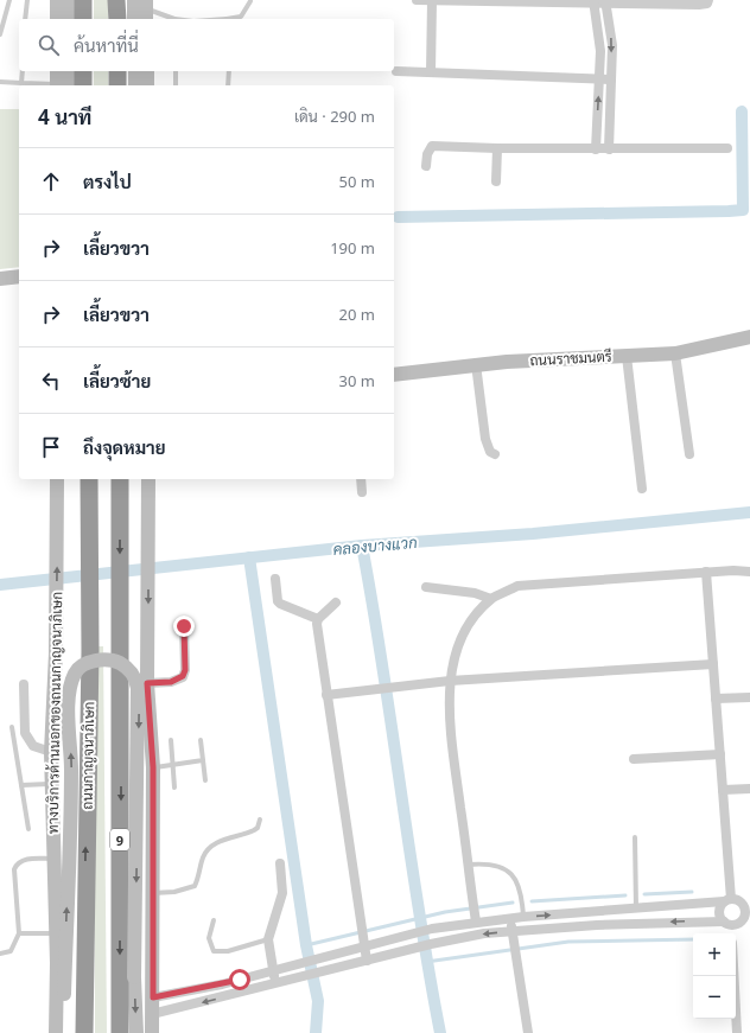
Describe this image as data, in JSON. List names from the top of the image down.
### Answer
{
  "streets": {
    "highway": ["ถนนกาญจนาภิเษก", "9"],
    "main road": ["ถนนราชมนตรี", "ทางบริการด้านนอกของถนนกาญจนาภิเษก"]
  },
  "water": ["คลองบางแวก"],
  "page": {
    "search": "ค้นหาที่นี่",
    "heading": ["4 นาที", "เดิน · 290 m"],
    "list": [
      ["ตรงไป", "50 m"],
      ["เลี้ยวขวา", "190 m"],
      ["เลี้ยวขวา", "20 m"],
      ["เลี้ยวซ้าย", "30 m"],
      "ถึงจุดหมาย"
    ],
    "map_buttons": ["+", "−"]
  }
}
